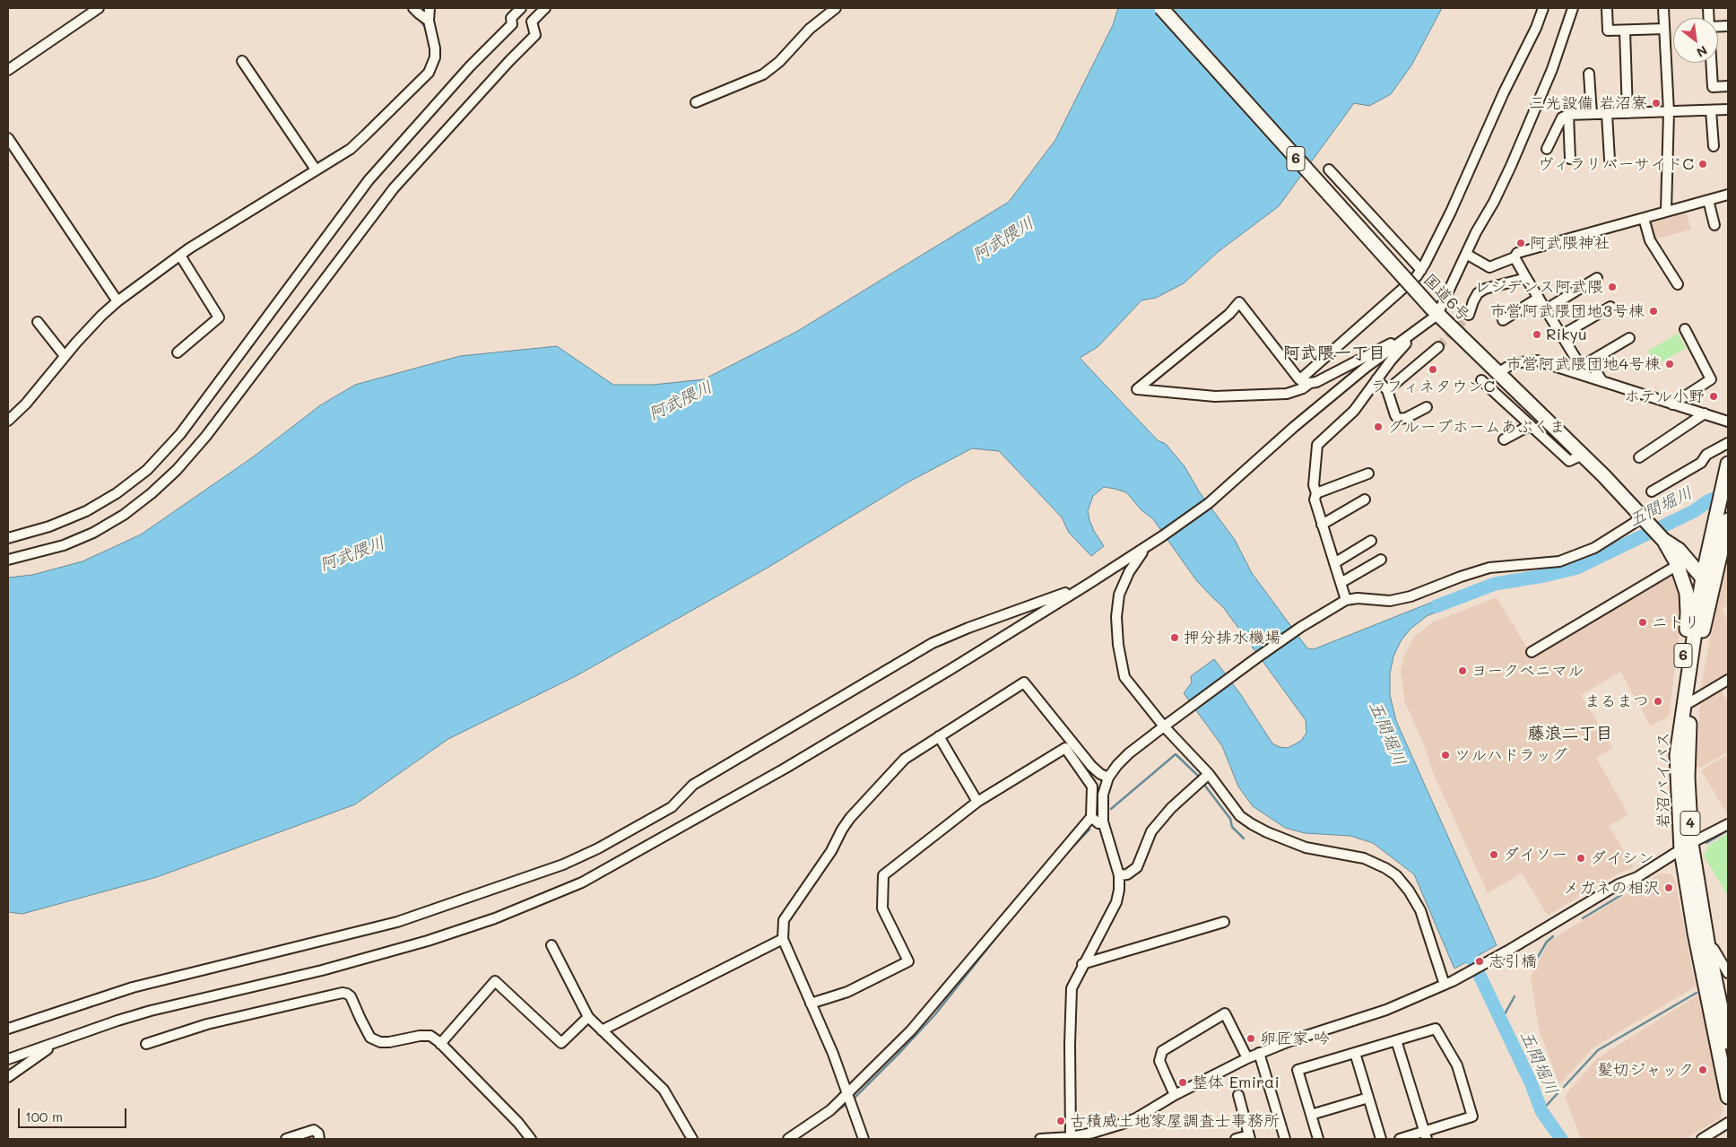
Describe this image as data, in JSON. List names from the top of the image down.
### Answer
{
  "streets": {
    "highway": [
      "6",
      "国道6号",
      "岩沼バイパス",
      "4"
    ]
  },
  "crossings": [
    ["6", "国道6号"],
    ["6", "岩沼バイパス"],
    ["国道6号", "岩沼バイパス"]
  ],
  "districts": ["阿武隈一丁目", "藤浪二丁目"],
  "water": ["阿武隈川", "五間堀川"],
  "places": [
    "三光設備 岩沼寮",
    "ヴィラリバーサイドC",
    "阿武隈神社",
    "レジデンス阿武隈",
    "市営阿武隈団地3号棟",
    "Rikyu",
    "市営阿武隈団地4号棟",
    "ラフィネタウンC",
    "ホテル小野",
    "グループホームあぶくま",
    "ニトリ",
    "押分排水機場",
    "ヨークベニマル",
    "まるまつ",
    "ツルハドラッグ",
    "ダイソー",
    "ダイシン",
    "メガネの相沢",
    "志引橋",
    "卵匠家 吟",
    "髪切ジャック",
    "整体 Emirai",
    "古積威土地家屋調査士事務所"
  ],
  "scale_bar": "100 m",
  "north": "bottom right"
}
